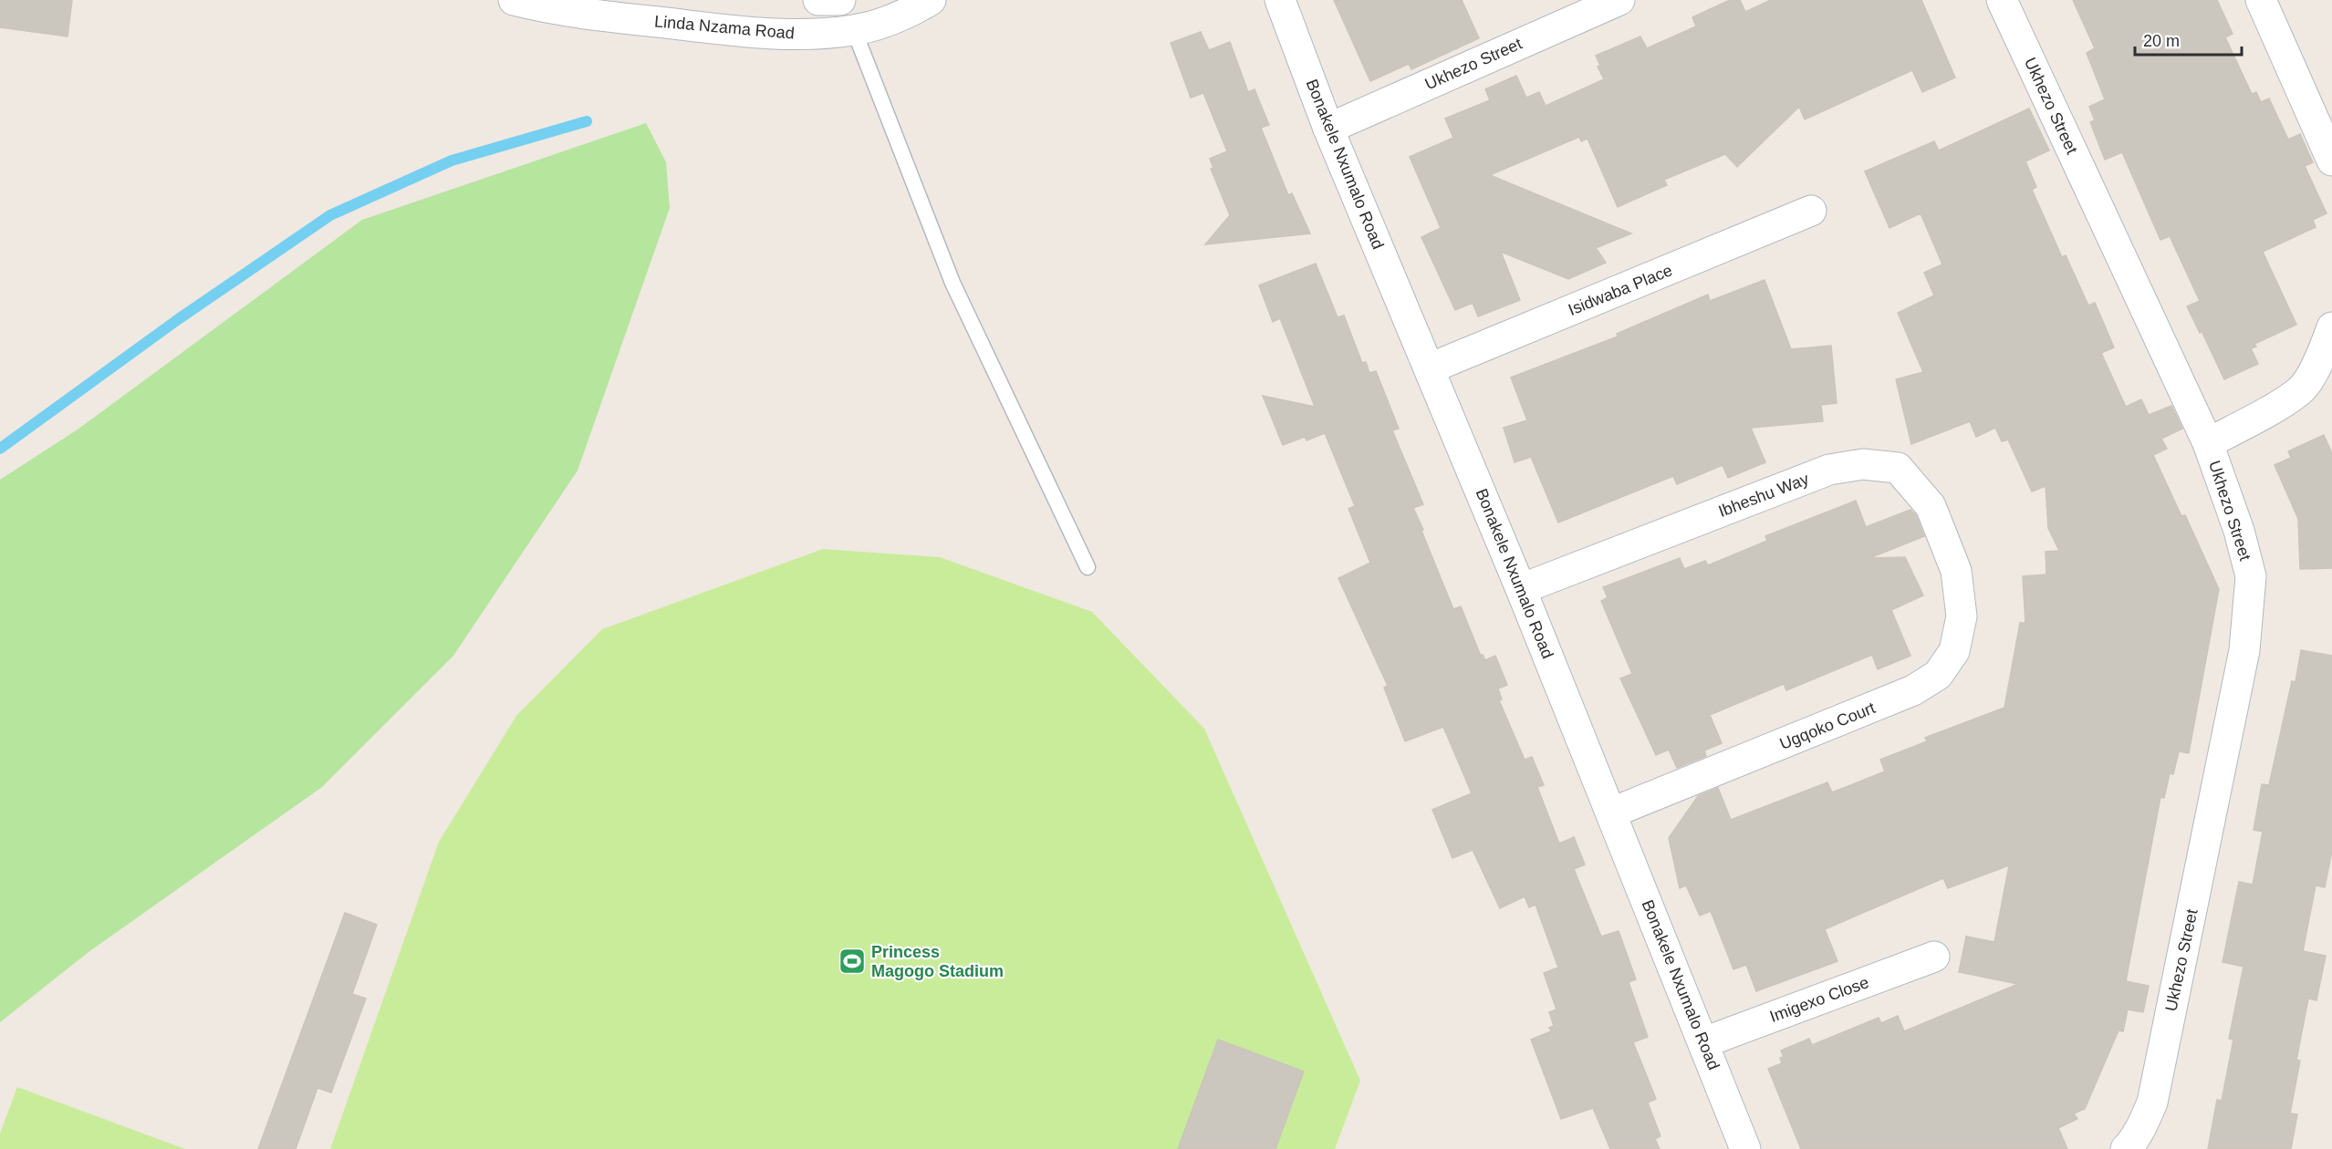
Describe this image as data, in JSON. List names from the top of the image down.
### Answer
{
  "streets": {
    "street": [
      "Linda Nzama Road",
      "Ukhezo Street",
      "Bonakele Nxumalo Road",
      "Isidwaba Place",
      "Ibheshu Way",
      "Ugqoko Court",
      "Imigexo Close"
    ]
  },
  "crossings": [
    ["Ukhezo Street", "Bonakele Nxumalo Road"],
    ["Bonakele Nxumalo Road", "Isidwaba Place"],
    ["Bonakele Nxumalo Road", "Ibheshu Way"],
    ["Bonakele Nxumalo Road", "Ugqoko Court"],
    ["Bonakele Nxumalo Road", "Imigexo Close"],
    ["Ibheshu Way", "Ugqoko Court"]
  ],
  "places": {
    "sports": ["Princess Magogo Stadium"]
  },
  "scale_bar": "20 m"
}
